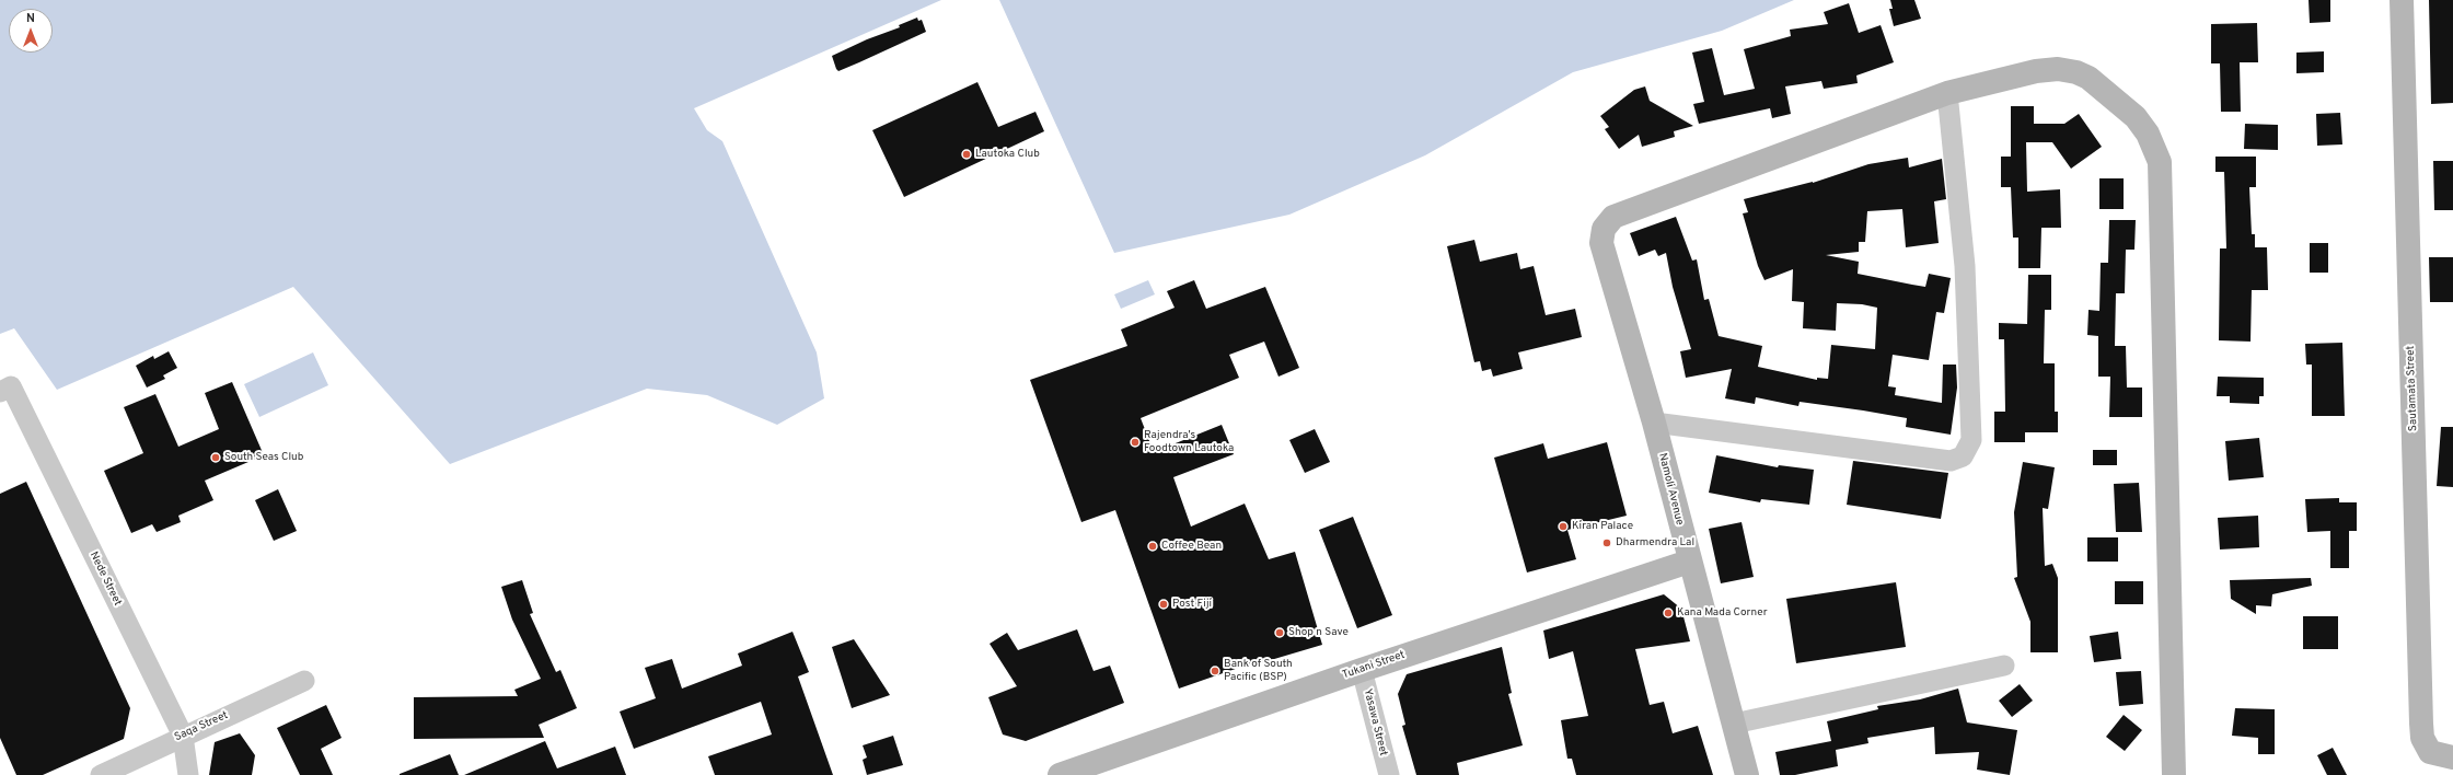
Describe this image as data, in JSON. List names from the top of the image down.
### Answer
{
  "streets": {
    "street": [
      "Sautamata Street",
      "Namoli Avenue",
      "Nede Street",
      "Tukani Street",
      "Yasawa Street",
      "Saqa Street"
    ]
  },
  "crossings": [
    ["Namoli Avenue", "Tukani Street"],
    ["Nede Street", "Saqa Street"],
    ["Tukani Street", "Yasawa Street"]
  ],
  "places": [
    "Lautoka Club",
    "Rajendra's Foodtown Lautoka",
    "South Seas Club",
    "Kiran Palace",
    "Dharmendra Lal",
    "Coffee Bean",
    "Post Fiji",
    "Kana Mada Corner",
    "Shop n Save",
    "Bank of South Pacific (BSP)"
  ],
  "north": "top"
}
